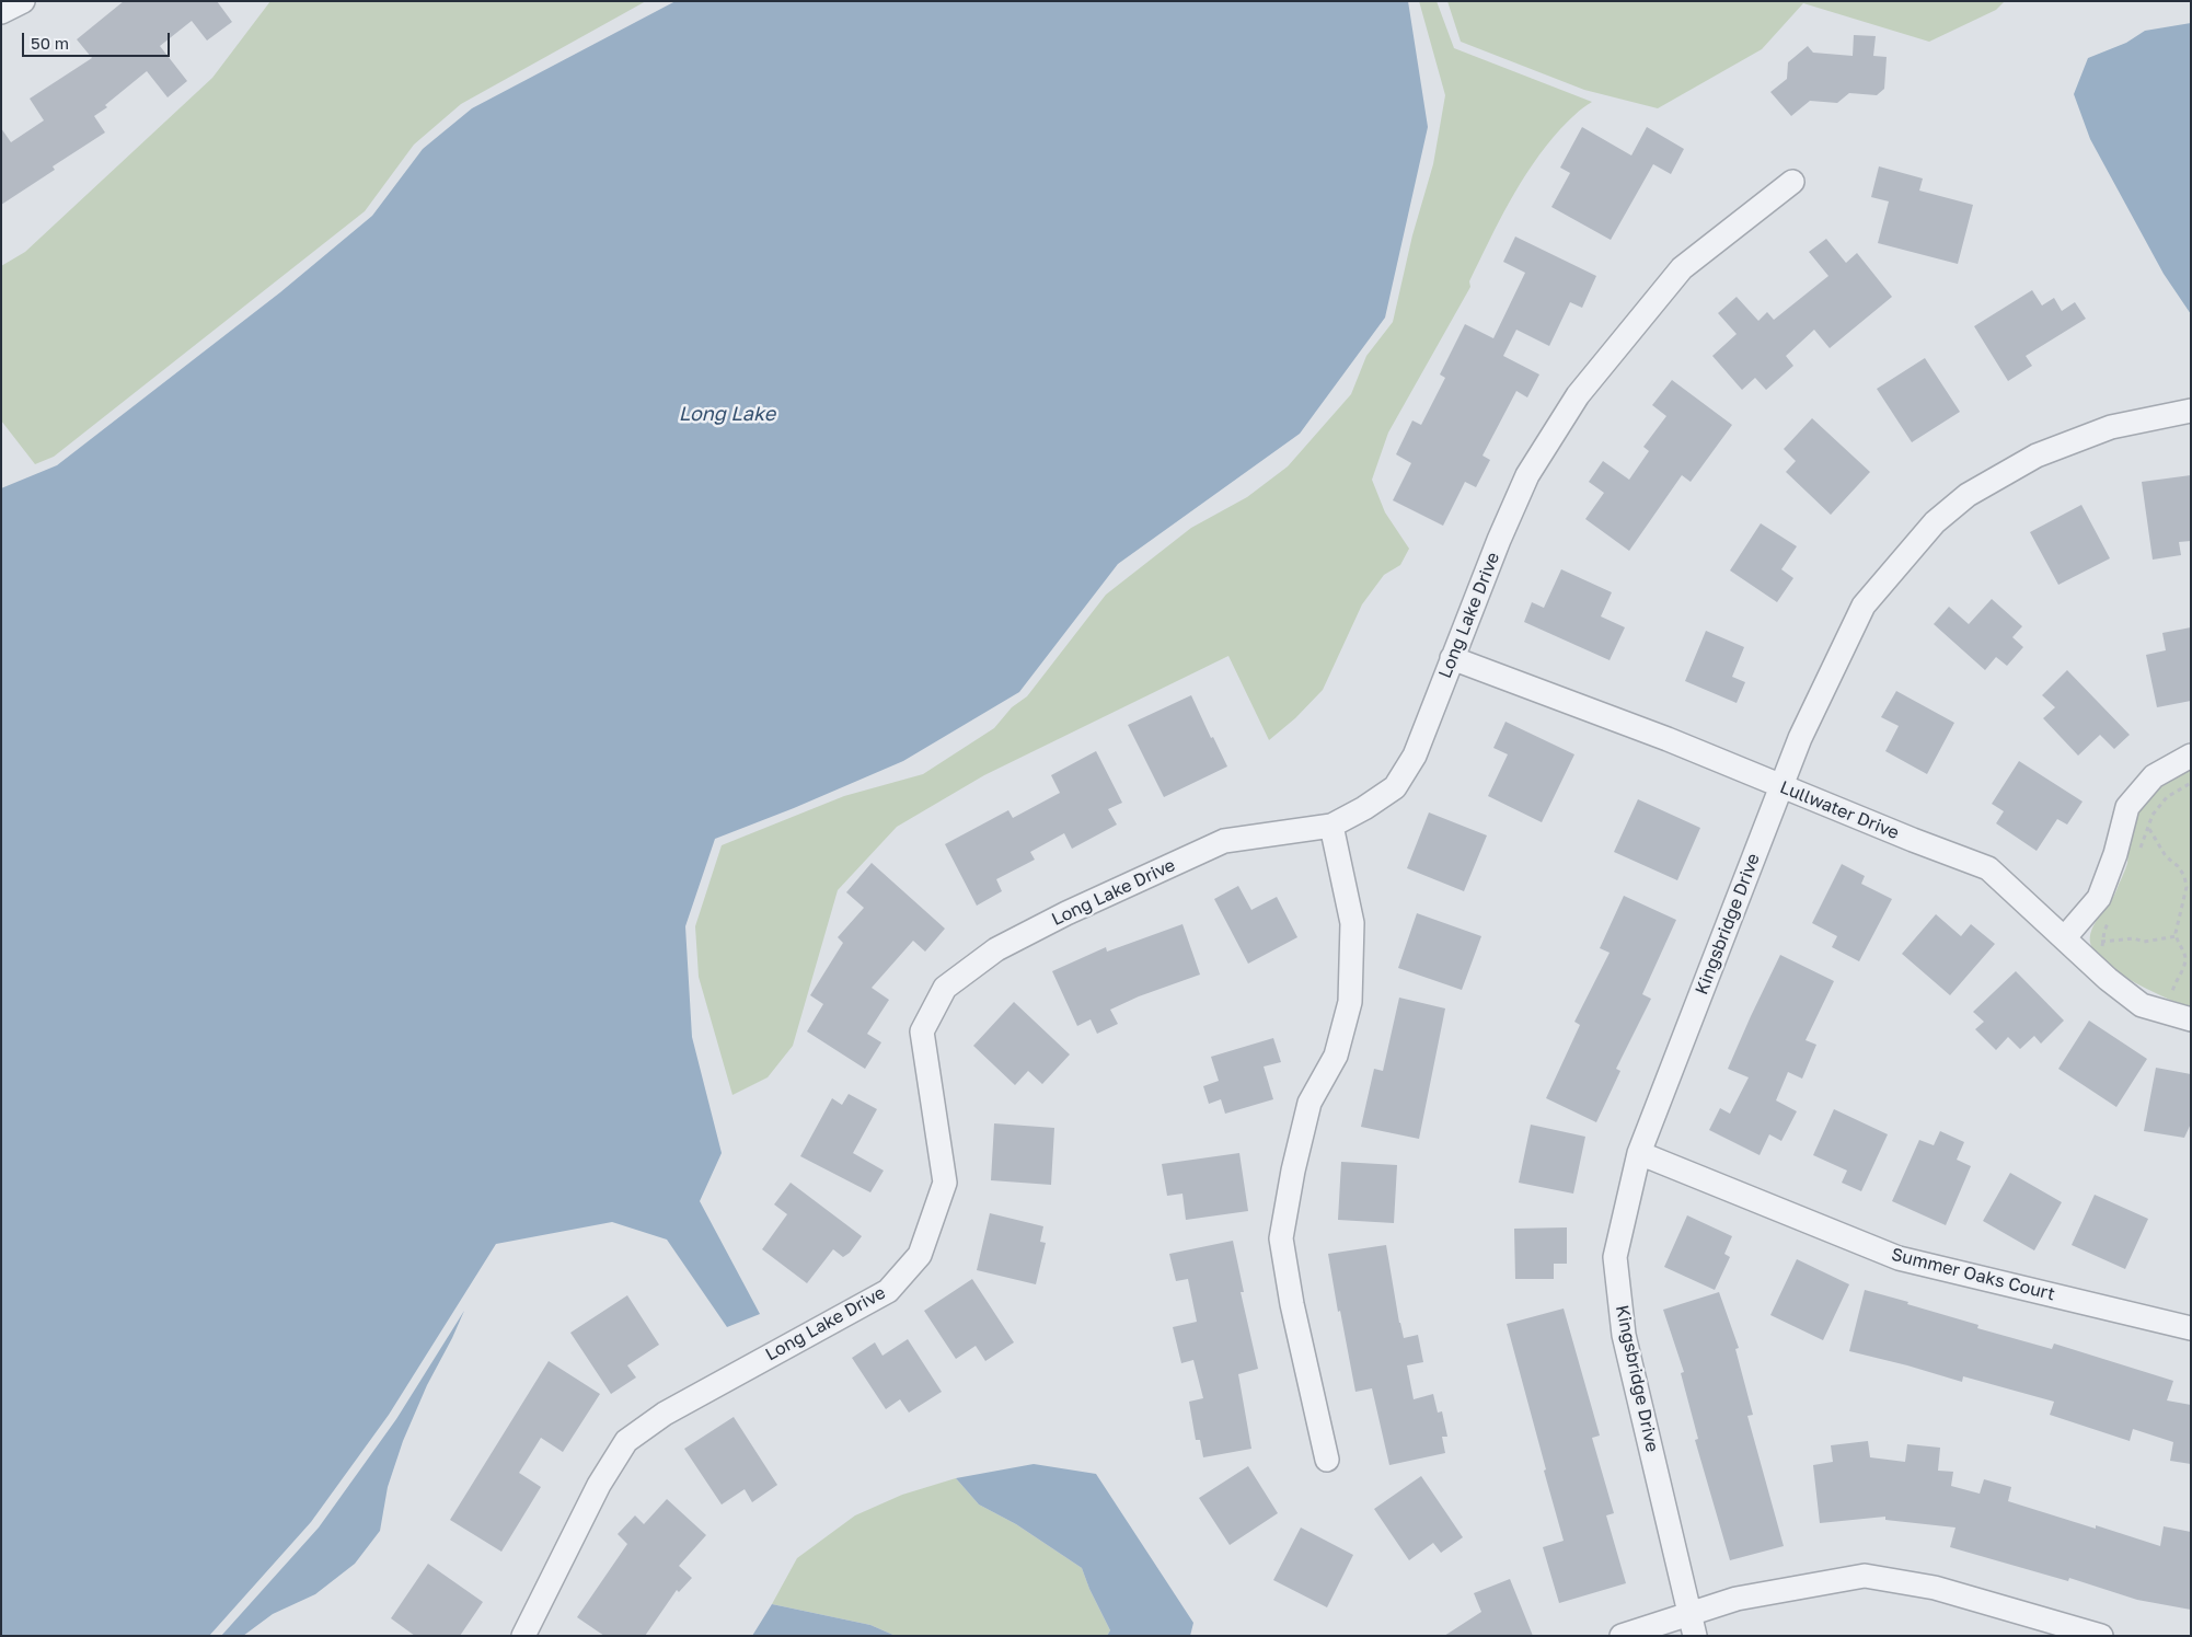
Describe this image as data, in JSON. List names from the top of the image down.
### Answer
{
  "streets": {
    "street": [
      "Long Lake Drive",
      "Lullwater Drive",
      "Kingsbridge Drive",
      "Summer Oaks Court"
    ]
  },
  "crossings": [
    ["Long Lake Drive", "Lullwater Drive"],
    ["Lullwater Drive", "Kingsbridge Drive"],
    ["Kingsbridge Drive", "Summer Oaks Court"]
  ],
  "water": ["Long Lake"],
  "scale_bar": "50 m"
}
